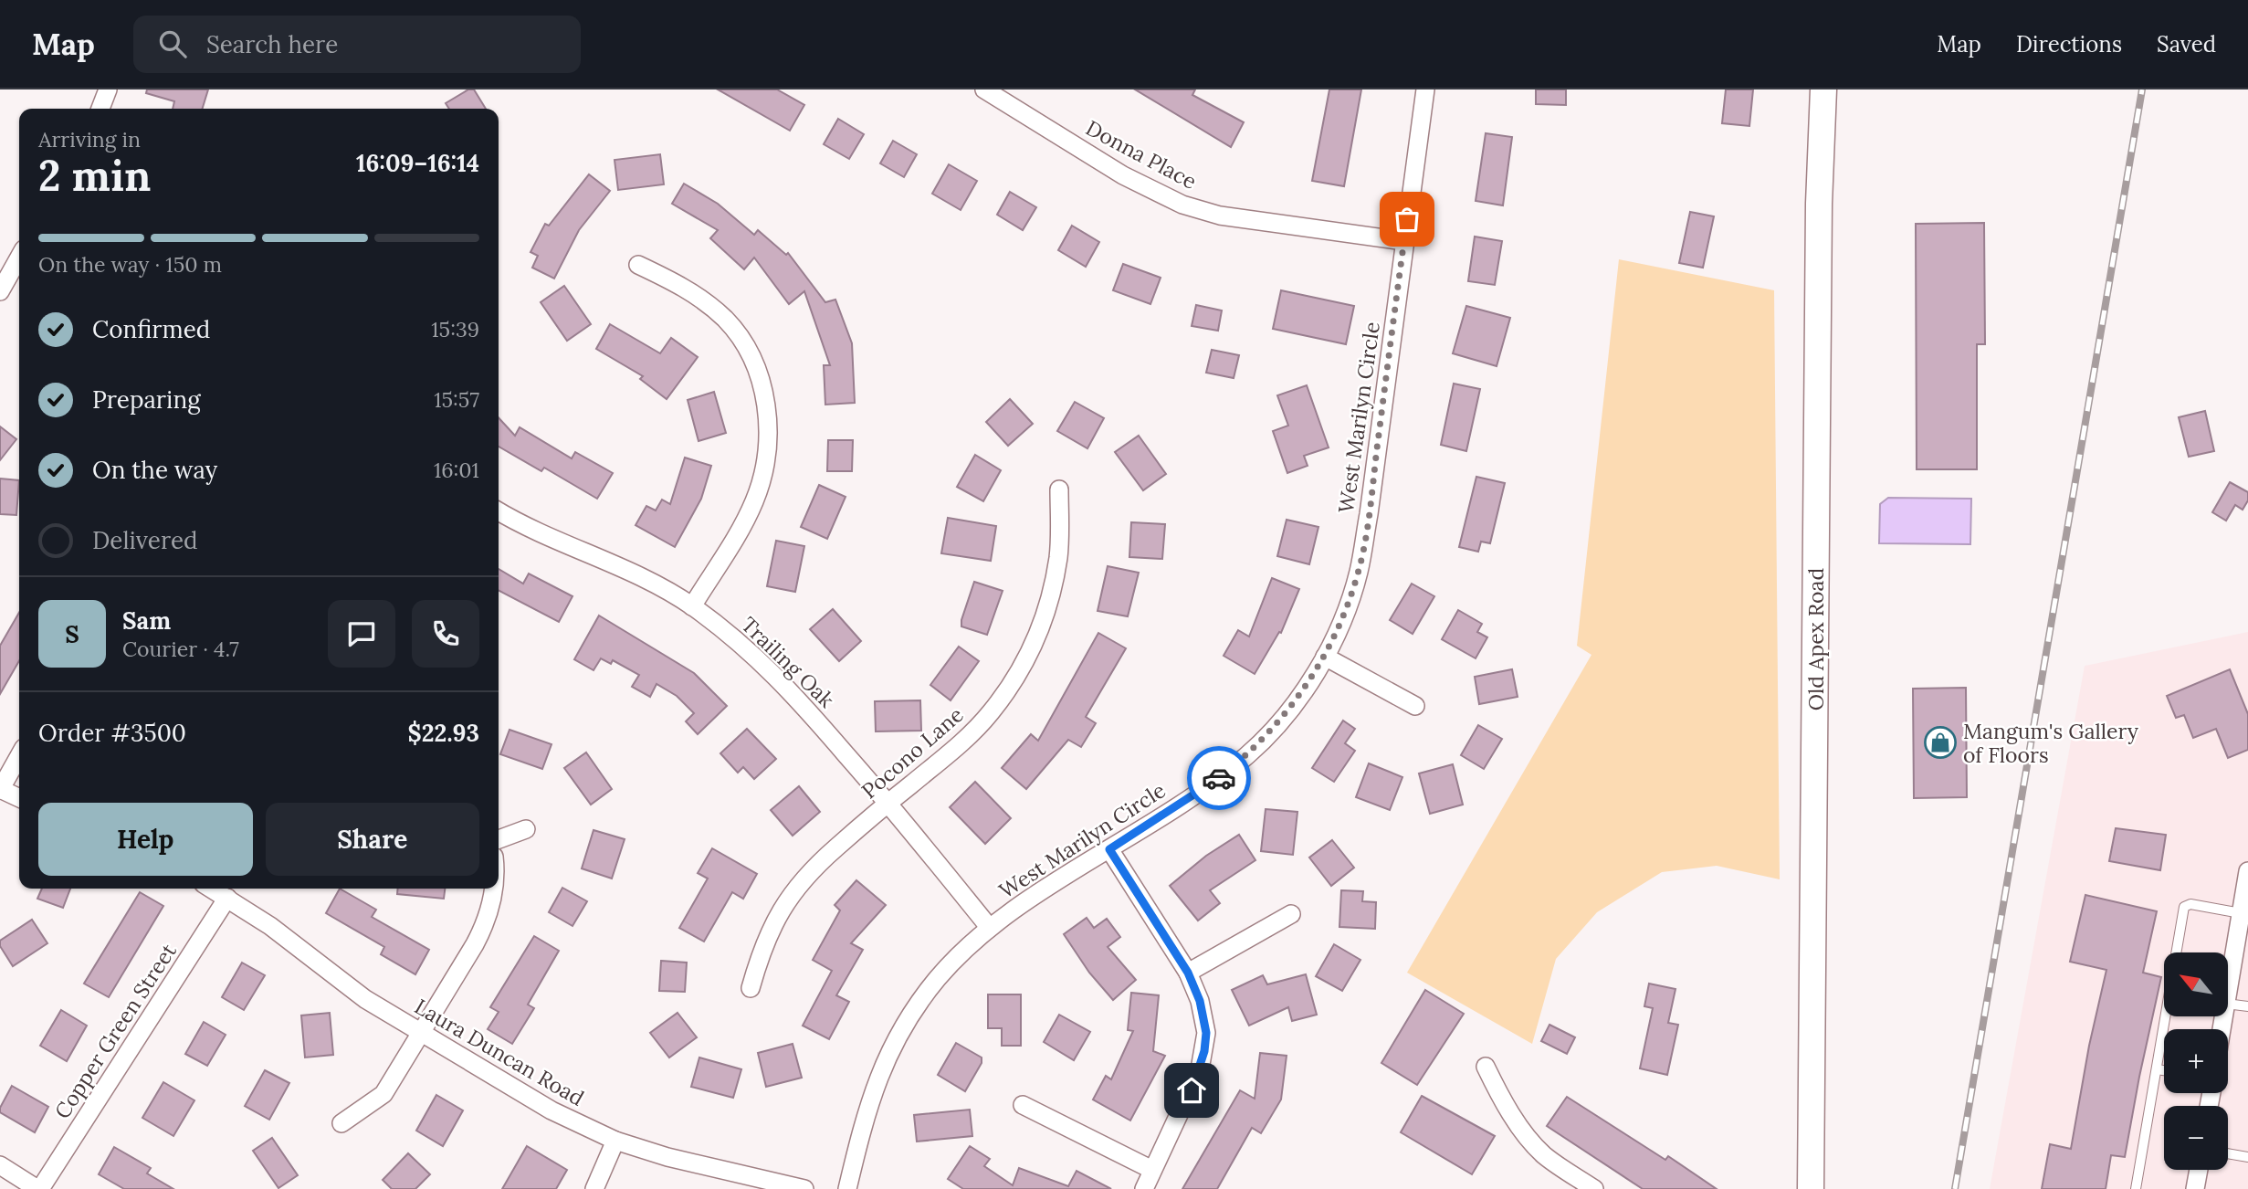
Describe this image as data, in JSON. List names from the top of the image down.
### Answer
{
  "streets": {
    "main road": ["Old Apex Road"],
    "street": [
      "Donna Place",
      "West Marilyn Circle",
      "Trailing Oak",
      "Pocono Lane",
      "Copper Green Street",
      "Laura Duncan Road"
    ]
  },
  "crossings": [
    ["Donna Place", "West Marilyn Circle"],
    ["West Marilyn Circle", "Trailing Oak"],
    ["Trailing Oak", "Pocono Lane"],
    ["Copper Green Street", "Laura Duncan Road"]
  ],
  "places": {
    "shop": ["Mangum's Gallery of Floors"]
  },
  "north": "top left",
  "page": {
    "header": "Map",
    "search": "Search here",
    "nav": ["Map", "Directions", "Saved"],
    "heading": ["2 min", "Arriving in", "16:09–16:14"],
    "panel": [
      "Sam",
      "Courier · 4.7",
      "Order #3500",
      "$22.93"
    ],
    "bar": "On the way · 150 m",
    "list": [
      ["Confirmed", "15:39"],
      ["Preparing", "15:57"],
      ["On the way", "16:01"],
      "Delivered"
    ],
    "round": "S",
    "buttons": ["Help", "Share"],
    "map_buttons": ["+", "−"]
  }
}
